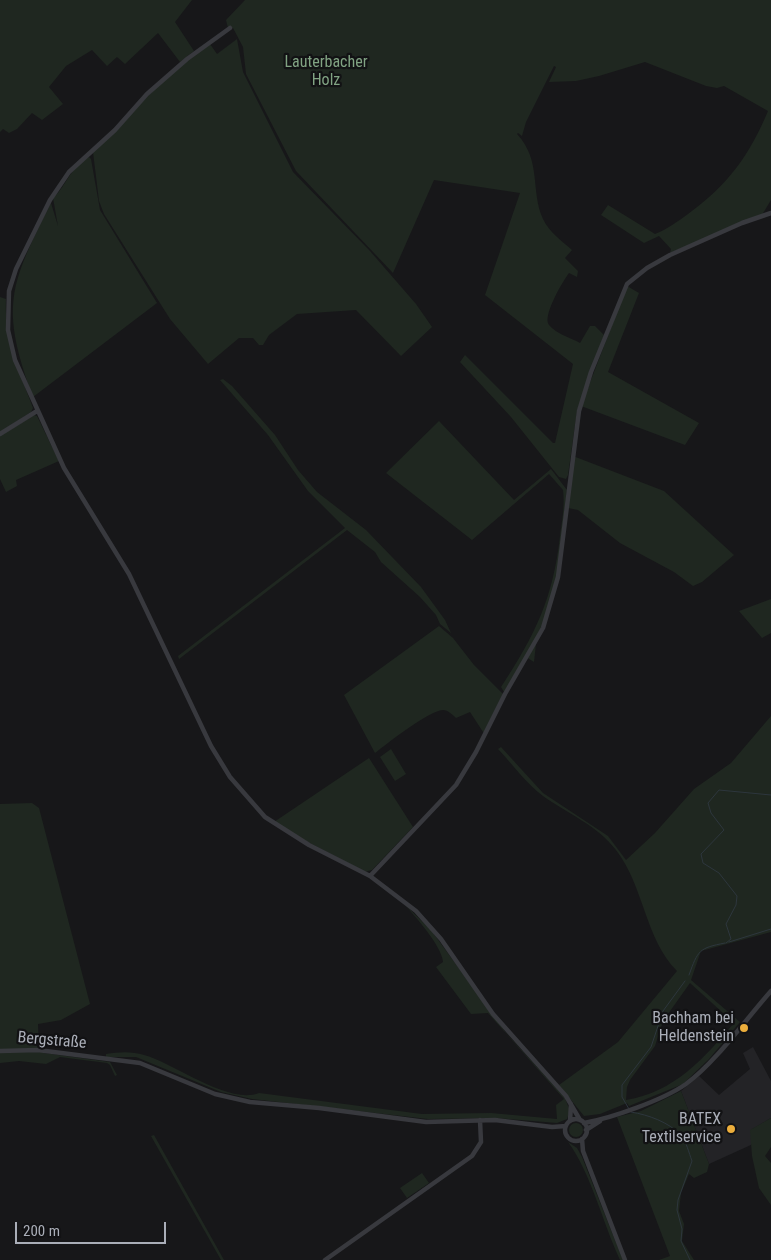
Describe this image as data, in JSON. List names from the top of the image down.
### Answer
{
  "streets": {
    "street": ["Bergstraße"]
  },
  "parks": ["Lauterbacher Holz"],
  "places": ["Bachham bei Heldenstein", "BATEX Textilservice"],
  "scale_bar": "200 m"
}
